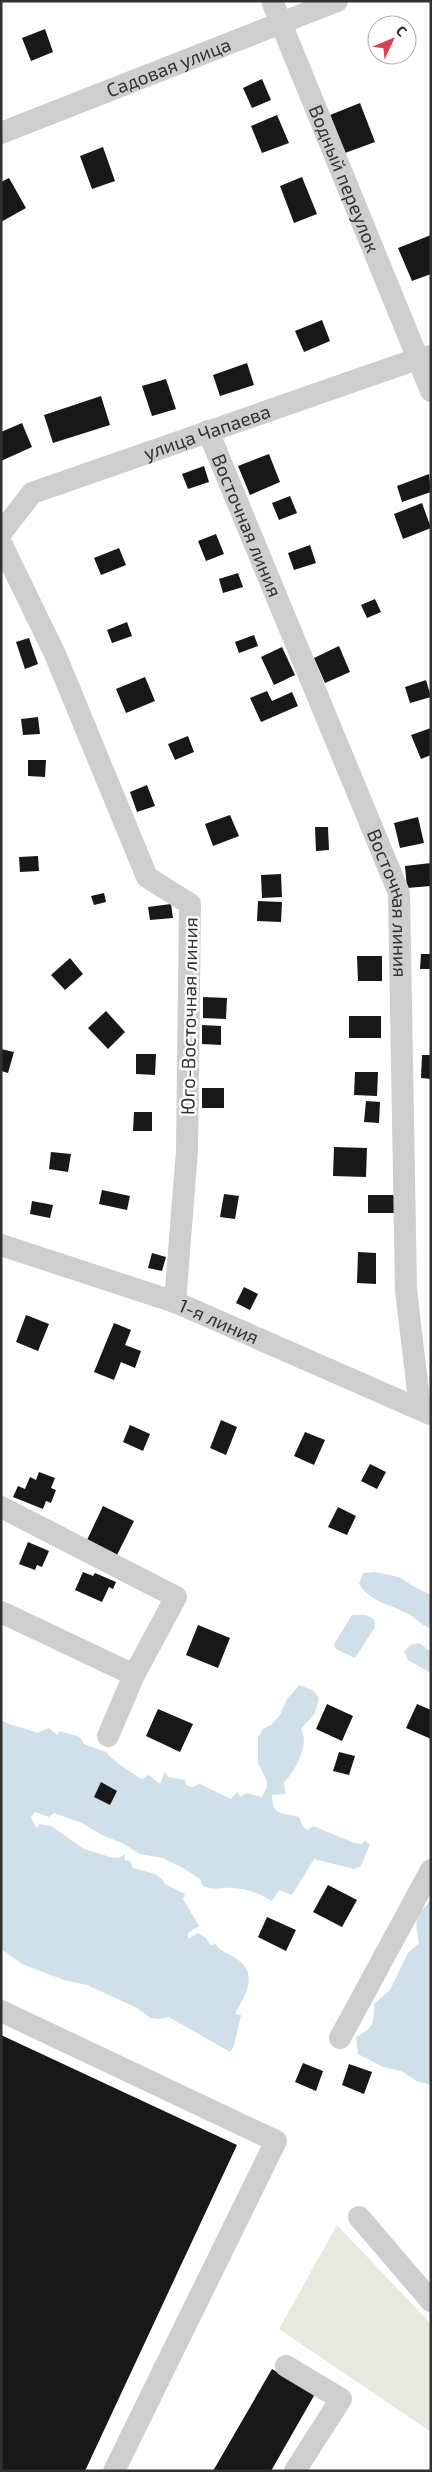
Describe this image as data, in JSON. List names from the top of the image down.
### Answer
{
  "streets": {
    "street": [
      "Садовая улица",
      "Водный переулок",
      "улица Чапаева",
      "Восточная линия",
      "Юго-Восточная линия",
      "1-я линия"
    ]
  },
  "crossings": [
    ["Садовая улица", "Водный переулок"],
    ["Водный переулок", "улица Чапаева"],
    ["улица Чапаева", "Восточная линия"],
    ["Восточная линия", "1-я линия"],
    ["Юго-Восточная линия", "1-я линия"]
  ],
  "north": "top right"
}
